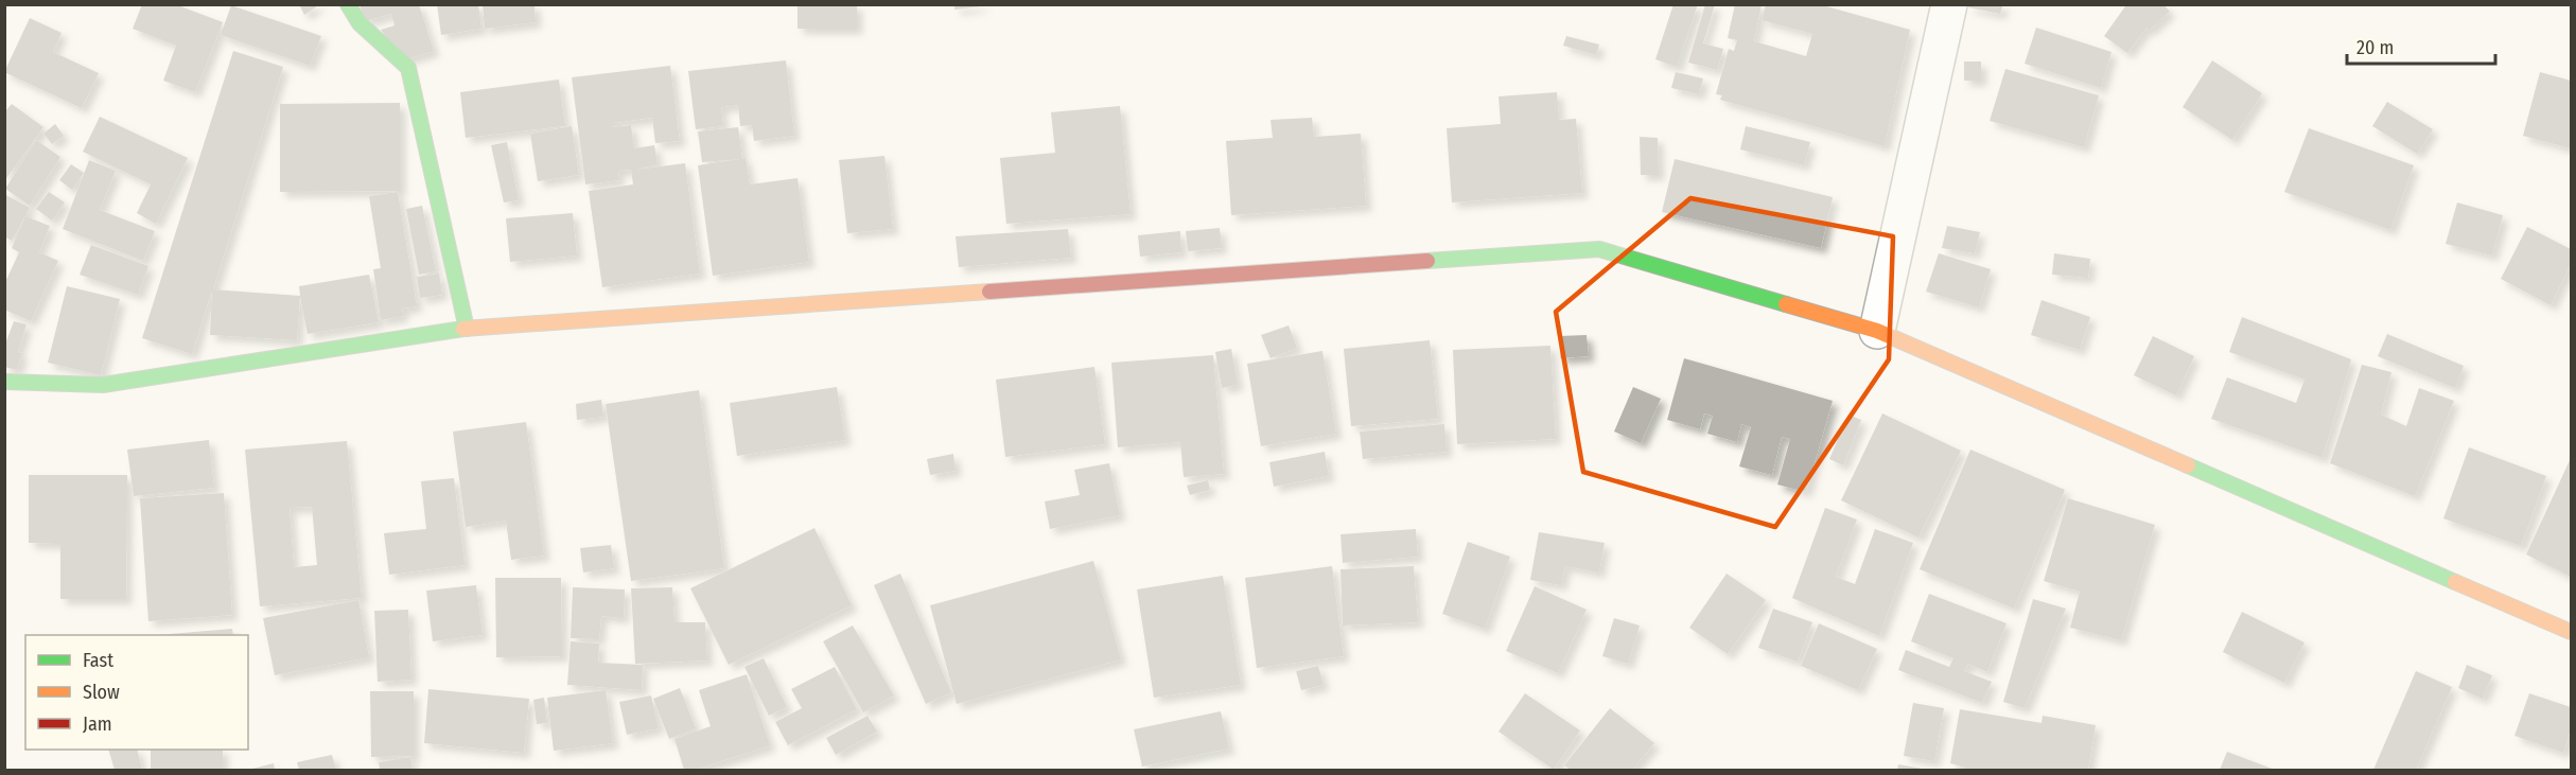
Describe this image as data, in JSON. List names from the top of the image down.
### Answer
{
  "legend": ["Fast", "Slow", "Jam"],
  "scale_bar": "20 m"
}
